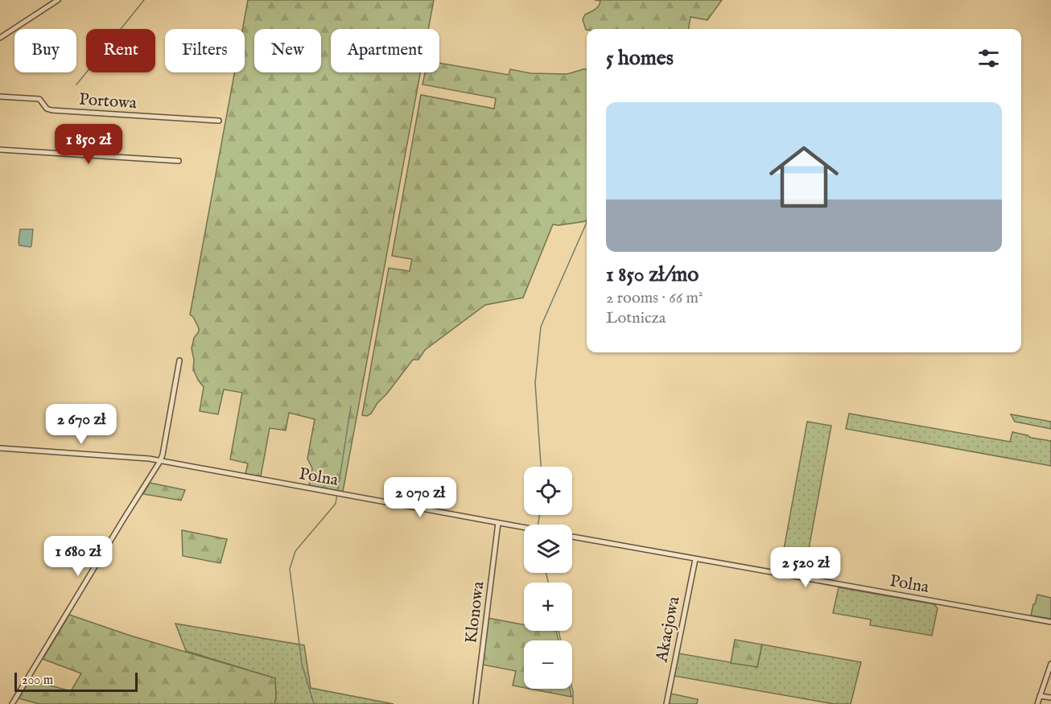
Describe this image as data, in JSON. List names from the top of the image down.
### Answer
{
  "streets": {
    "street": [
      "Portowa",
      "Polna",
      "Klonowa",
      "Akacjowa"
    ]
  },
  "crossings": [
    ["Polna", "Klonowa"],
    ["Polna", "Akacjowa"]
  ],
  "scale_bar": "200 m",
  "page": {
    "chip": [
      "Buy",
      "Rent",
      "Filters",
      "New",
      "Apartment"
    ],
    "heading": "5 homes",
    "list": [
      {
        "name": "1 850 zł/mo",
        "note": "2 rooms · 66 m² · Lotnicza"
      }
    ],
    "price": [
      "1 850 zł",
      "2 670 zł",
      "2 070 zł",
      "1 680 zł",
      "2 520 zł"
    ],
    "map_buttons": ["+", "−"],
    "scale": "200 m"
  }
}
